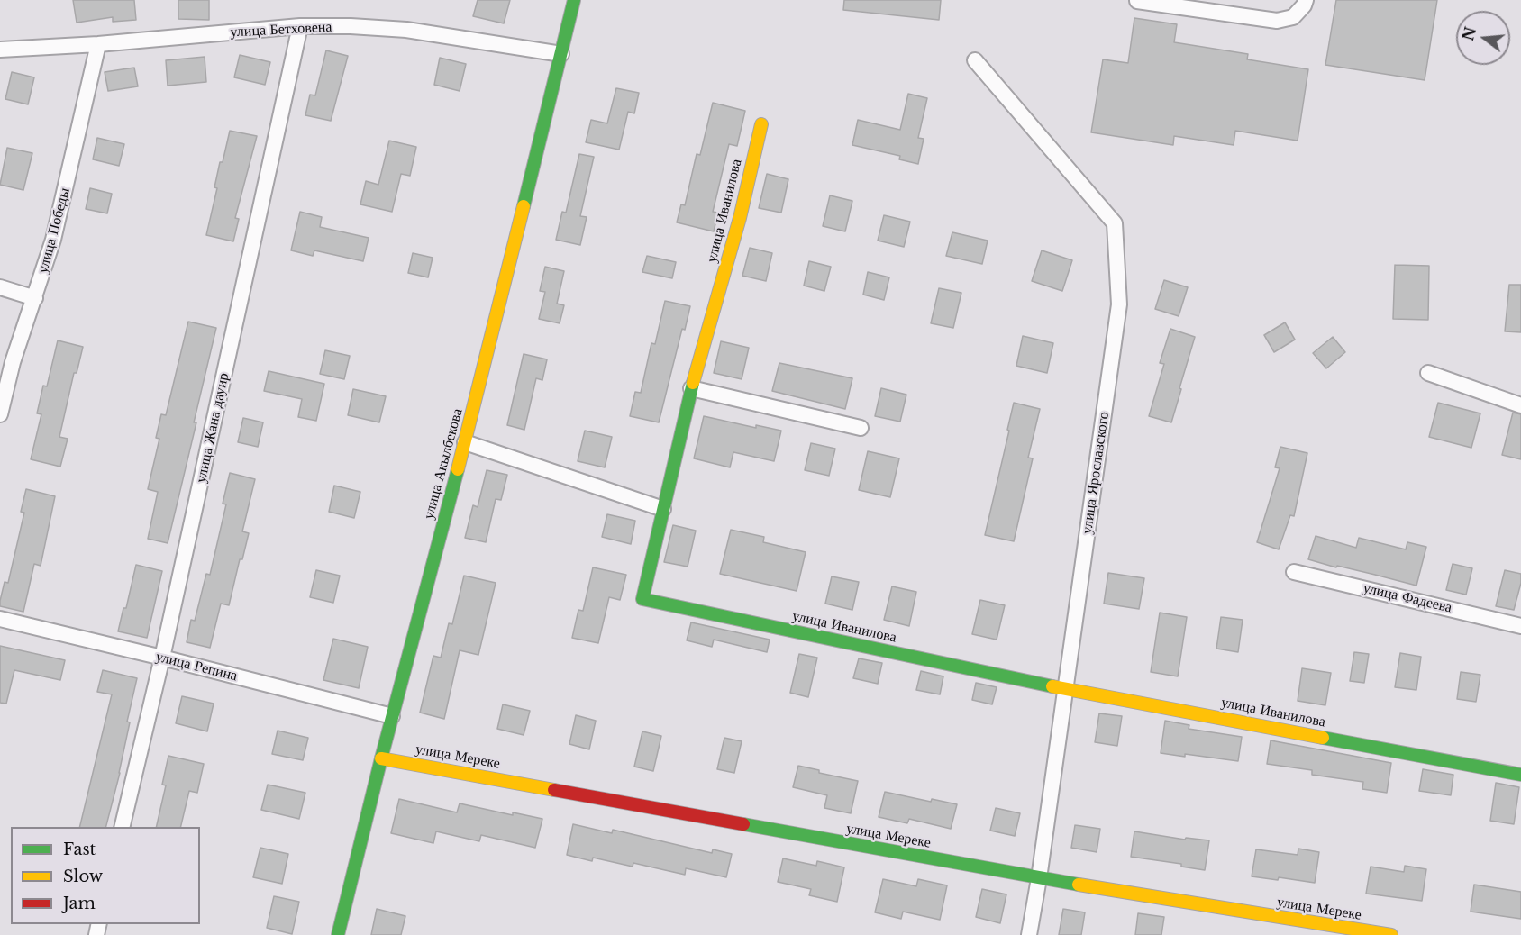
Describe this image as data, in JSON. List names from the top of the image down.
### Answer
{
  "streets": {
    "street": [
      "улица Бетховена",
      "улица Иванилова",
      "улица Победы",
      "улица Жана дауир",
      "улица Акылбекова",
      "улица Ярославского",
      "улица Фадеева",
      "улица Репина",
      "улица Мереке"
    ]
  },
  "crossings": [
    ["улица Бетховена", "улица Победы"],
    ["улица Бетховена", "улица Жана дауир"],
    ["улица Бетховена", "улица Акылбекова"],
    ["улица Иванилова", "улица Ярославского"],
    ["улица Жана дауир", "улица Репина"],
    ["улица Акылбекова", "улица Репина"],
    ["улица Акылбекова", "улица Мереке"],
    ["улица Ярославского", "улица Мереке"]
  ],
  "legend": ["Fast", "Slow", "Jam"],
  "north": "left"
}
